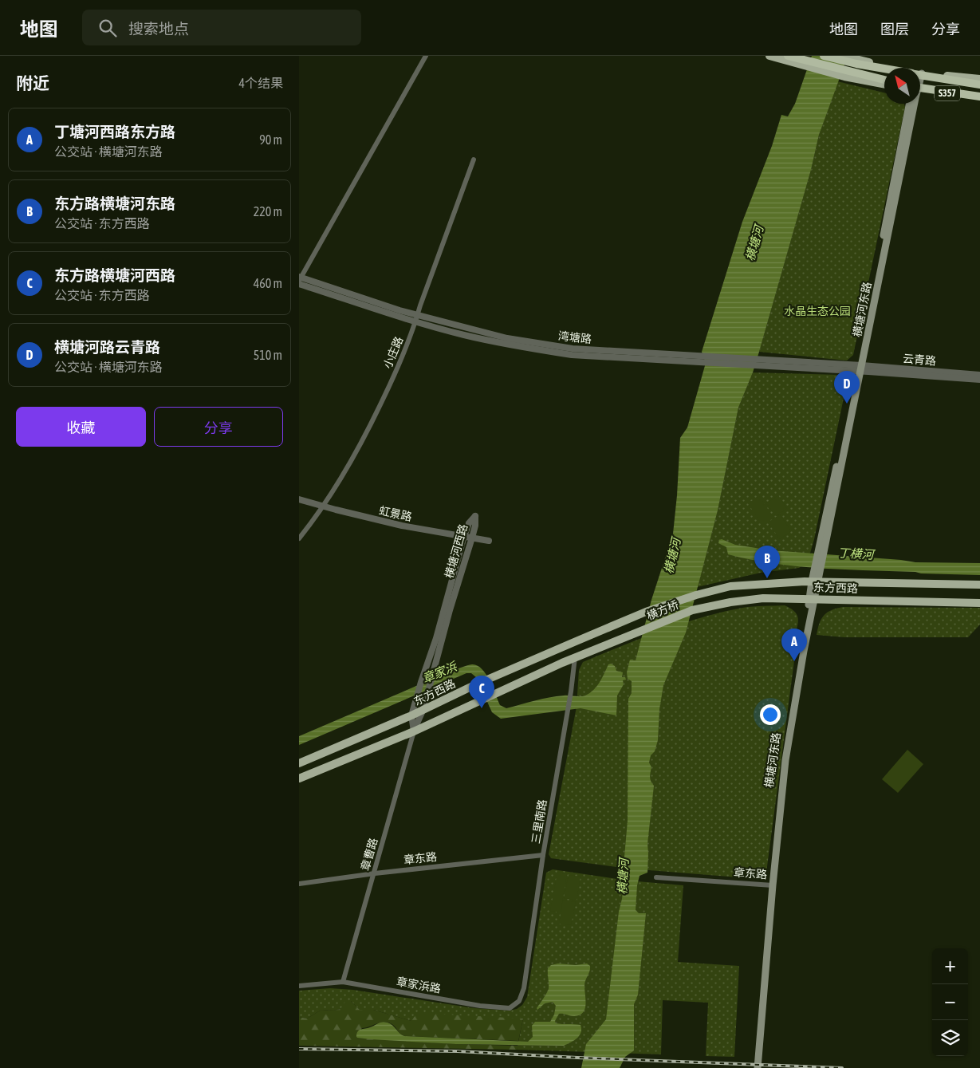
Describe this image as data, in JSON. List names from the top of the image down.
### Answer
{
  "streets": {
    "main road": [
      "S357",
      "横塘河东路",
      "东方西路",
      "横方桥"
    ],
    "street": [
      "湾塘路",
      "小庄路",
      "云青路",
      "虹景路",
      "横塘河西路",
      "三里南路",
      "章曹路",
      "章东路",
      "章家浜路"
    ]
  },
  "crossings": [
    ["横塘河东路", "湾塘路"],
    ["横塘河东路", "云青路"],
    ["横塘河东路", "东方西路"],
    ["横塘河东路", "章东路"],
    ["湾塘路", "小庄路"],
    ["湾塘路", "云青路"],
    ["小庄路", "虹景路"],
    ["虹景路", "横塘河西路"],
    ["横塘河西路", "东方西路"],
    ["横塘河西路", "章曹路"],
    ["东方西路", "横方桥"],
    ["横方桥", "三里南路"],
    ["三里南路", "章东路"],
    ["三里南路", "章家浜路"],
    ["章曹路", "章东路"],
    ["章曹路", "章家浜路"]
  ],
  "water": ["横塘河", "丁横河", "章家浜"],
  "parks": ["水晶生态公园"],
  "north": "top left",
  "page": {
    "header": "地图",
    "search": "搜索地点",
    "nav": ["地图", "图层", "分享"],
    "heading": ["附近", "4个结果"],
    "list": [
      {
        "mark": "A",
        "name": "丁塘河西路东方路",
        "note": "公交站 · 横塘河东路",
        "value": "90 m"
      },
      {
        "mark": "B",
        "name": "东方路横塘河东路",
        "note": "公交站 · 东方西路",
        "value": "220 m"
      },
      {
        "mark": "C",
        "name": "东方路横塘河西路",
        "note": "公交站 · 东方西路",
        "value": "460 m"
      },
      {
        "mark": "D",
        "name": "横塘河路云青路",
        "note": "公交站 · 横塘河东路",
        "value": "510 m"
      }
    ],
    "pins": [
      "D",
      "B",
      "A",
      "C"
    ],
    "buttons": ["收藏", "分享"],
    "map_buttons": ["+", "−"]
  }
}
